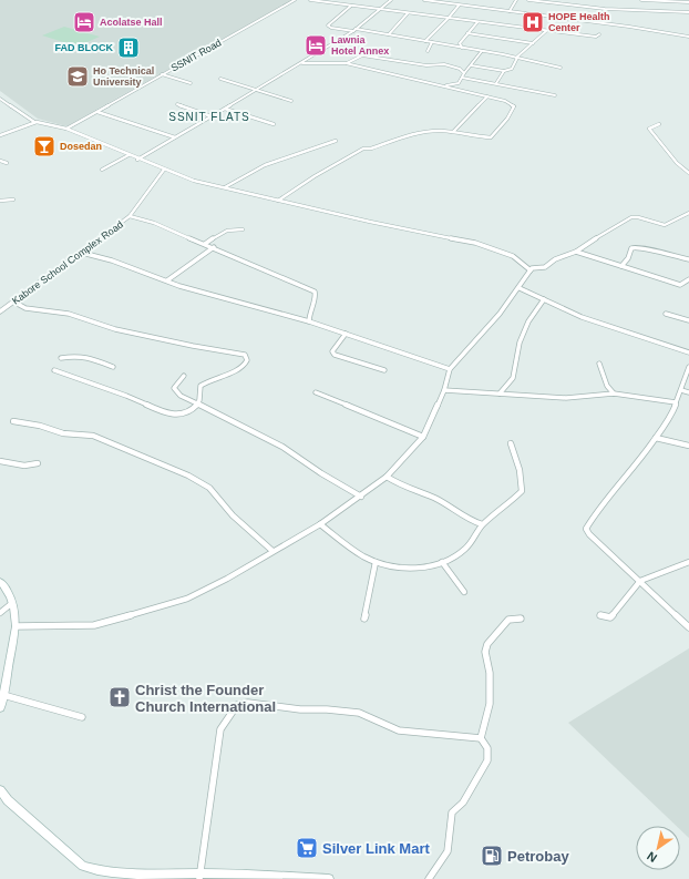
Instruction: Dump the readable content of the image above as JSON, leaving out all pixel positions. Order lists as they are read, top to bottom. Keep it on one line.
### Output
{"streets":{"street":["SSNIT Road","Kabore School Complex Road"]},"districts":["SSNIT FLATS"],"places":{"hotel":["Acolatse Hall","Lawnia Hotel Annex"],"hospital":["HOPE Health Center"],"building":["FAD BLOCK"],"school or university":["Ho Technical University"],"bar":["Dosedan"],"church":["Christ the Founder Church International"],"supermarket":["Silver Link Mart"],"fuel station":["Petrobay"]},"north":"bottom left"}
